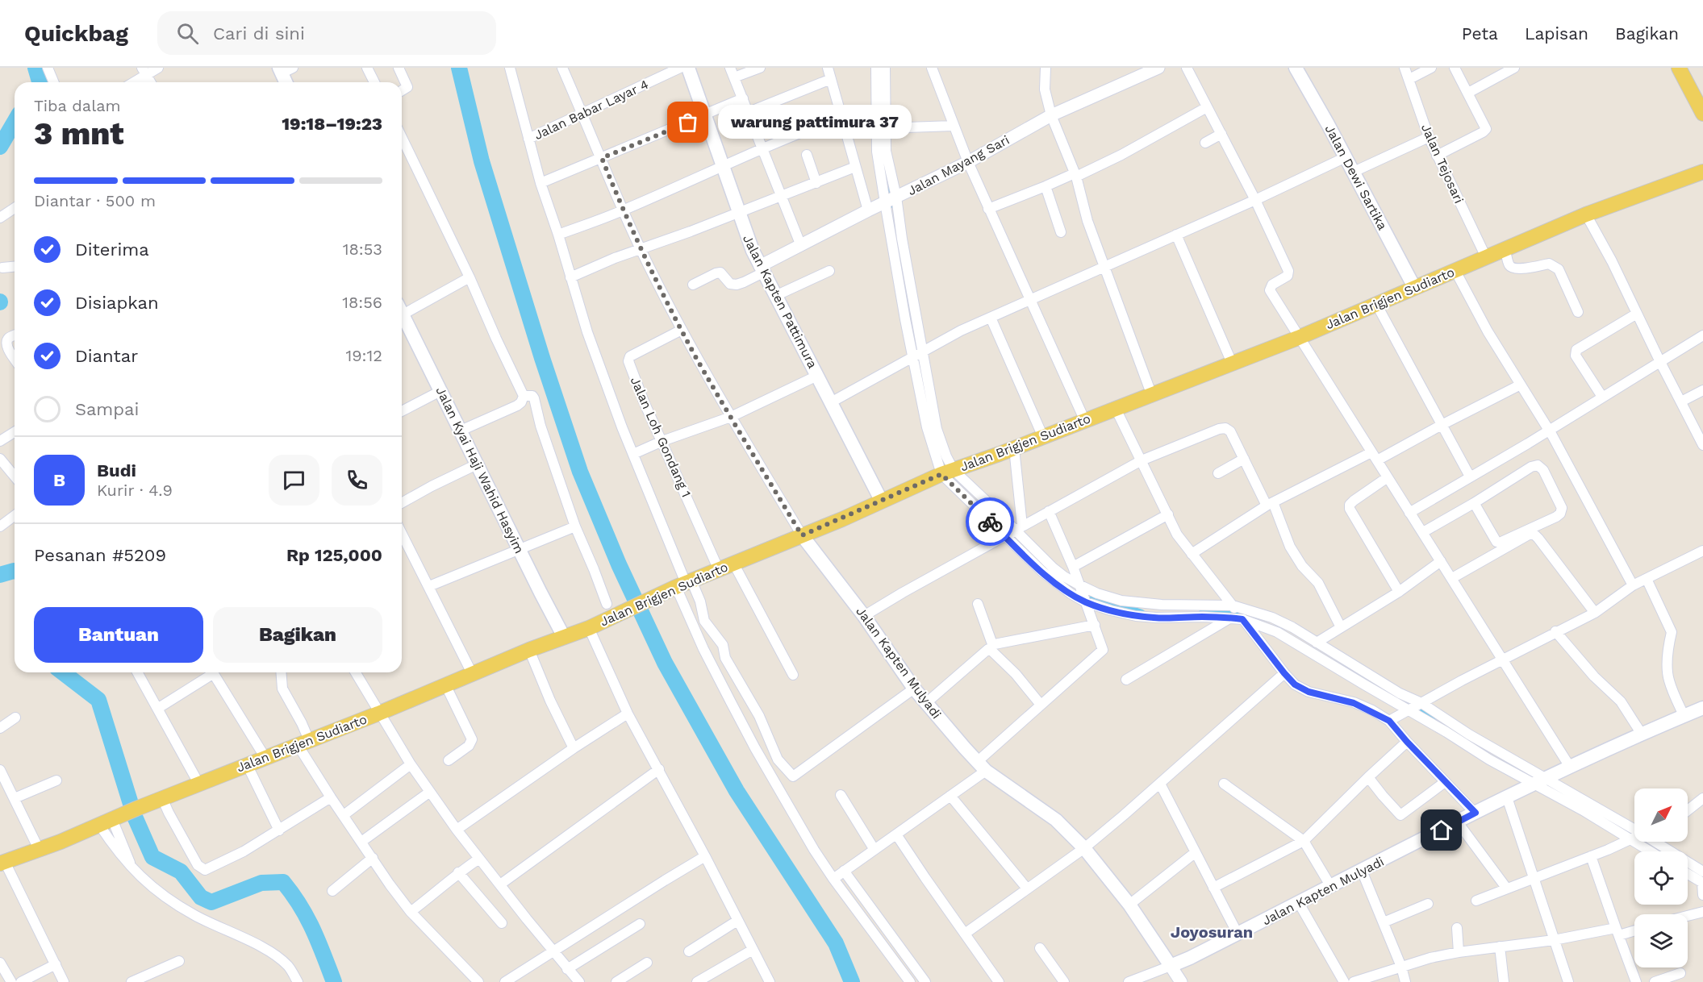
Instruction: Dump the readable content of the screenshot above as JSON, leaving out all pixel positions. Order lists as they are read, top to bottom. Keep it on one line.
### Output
{"streets":{"main road":["Jalan Dewi Sartika","Jalan Brigjen Sudiarto","Jalan Kapten Pattimura","Jalan Kyai Haji Wahid Hasyim","Jalan Kapten Mulyadi"],"street":["Jalan Babar Layar 4","Jalan Tejosari","Jalan Mayang Sari","Jalan Loh Gondang 1"]},"crossings":[["Jalan Tejosari","Jalan Brigjen Sudiarto"],["Jalan Mayang Sari","Jalan Kapten Pattimura"],["Jalan Dewi Sartika","Jalan Brigjen Sudiarto"],["Jalan Brigjen Sudiarto","Jalan Kapten Pattimura"],["Jalan Brigjen Sudiarto","Jalan Loh Gondang 1"],["Jalan Brigjen Sudiarto","Jalan Kyai Haji Wahid Hasyim"],["Jalan Brigjen Sudiarto","Jalan Kapten Mulyadi"]],"districts":["Joyosuran"],"places":["warung pattimura 37"],"north":"top right","page":{"header":"Quickbag","search":"Cari di sini","nav":["Peta","Lapisan","Bagikan"],"heading":["3 mnt","Tiba dalam","19:18–19:23"],"panel":["Budi","Kurir · 4.9","Pesanan #5209","Rp 125,000"],"bubble":"warung pattimura 37","bar":"Diantar · 500 m","list":[["Diterima","18:53"],["Disiapkan","18:56"],["Diantar","19:12"],"Sampai"],"round":"B","buttons":["Bantuan","Bagikan"]}}
